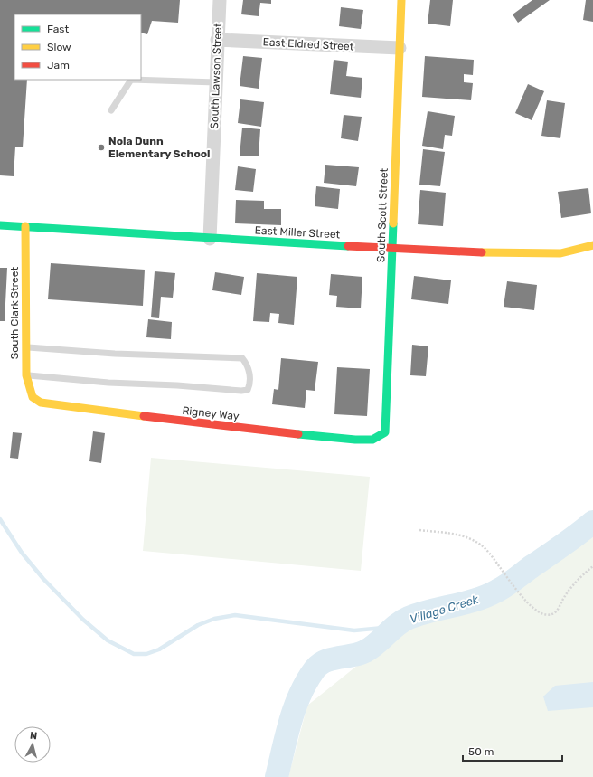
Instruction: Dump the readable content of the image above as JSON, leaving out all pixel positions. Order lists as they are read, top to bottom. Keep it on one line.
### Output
{"streets":{"street":["East Eldred Street","South Lawson Street","South Scott Street","East Miller Street","South Clark Street","Rigney Way"]},"crossings":[["East Eldred Street","South Lawson Street"],["East Eldred Street","South Scott Street"],["South Lawson Street","East Miller Street"],["South Scott Street","East Miller Street"],["South Scott Street","Rigney Way"],["East Miller Street","South Clark Street"],["South Clark Street","Rigney Way"]],"water":["Village Creek"],"places":["Nola Dunn Elementary School"],"legend":["Fast","Slow","Jam"],"scale_bar":"50 m","north":"top"}
